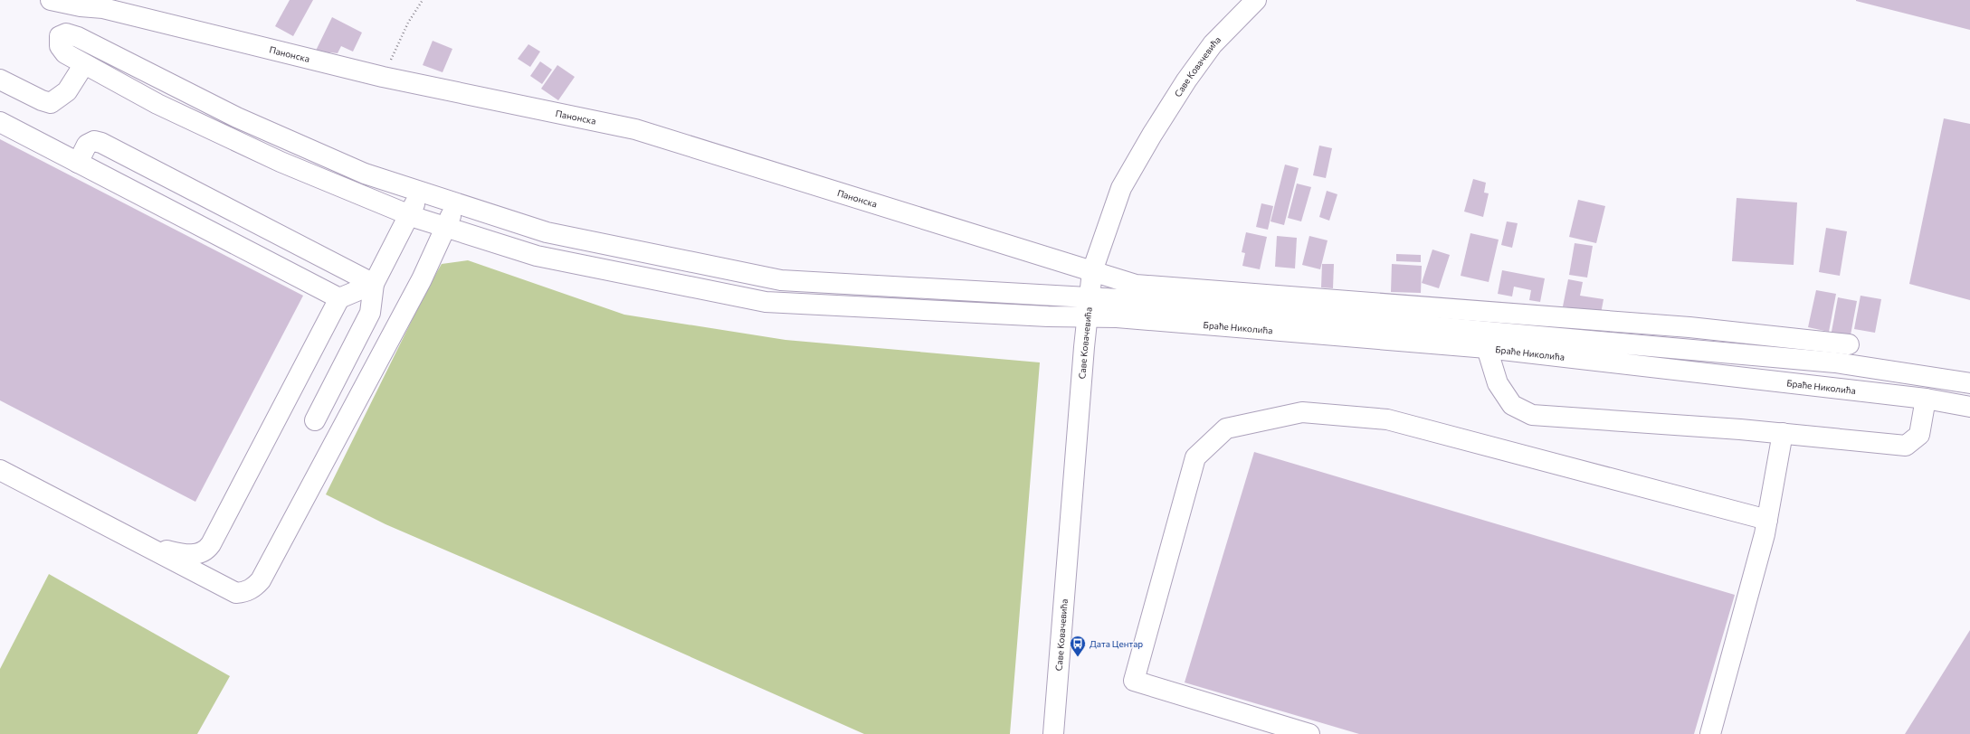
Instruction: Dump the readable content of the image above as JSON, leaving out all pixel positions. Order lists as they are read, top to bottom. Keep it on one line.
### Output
{"streets":{"street":["Панонска","Саве Ковачевића","Браће Николића"]},"crossings":[["Панонска","Саве Ковачевића"],["Саве Ковачевића","Браће Николића"]],"places":{"bus stop":["Дата Центар"]}}
